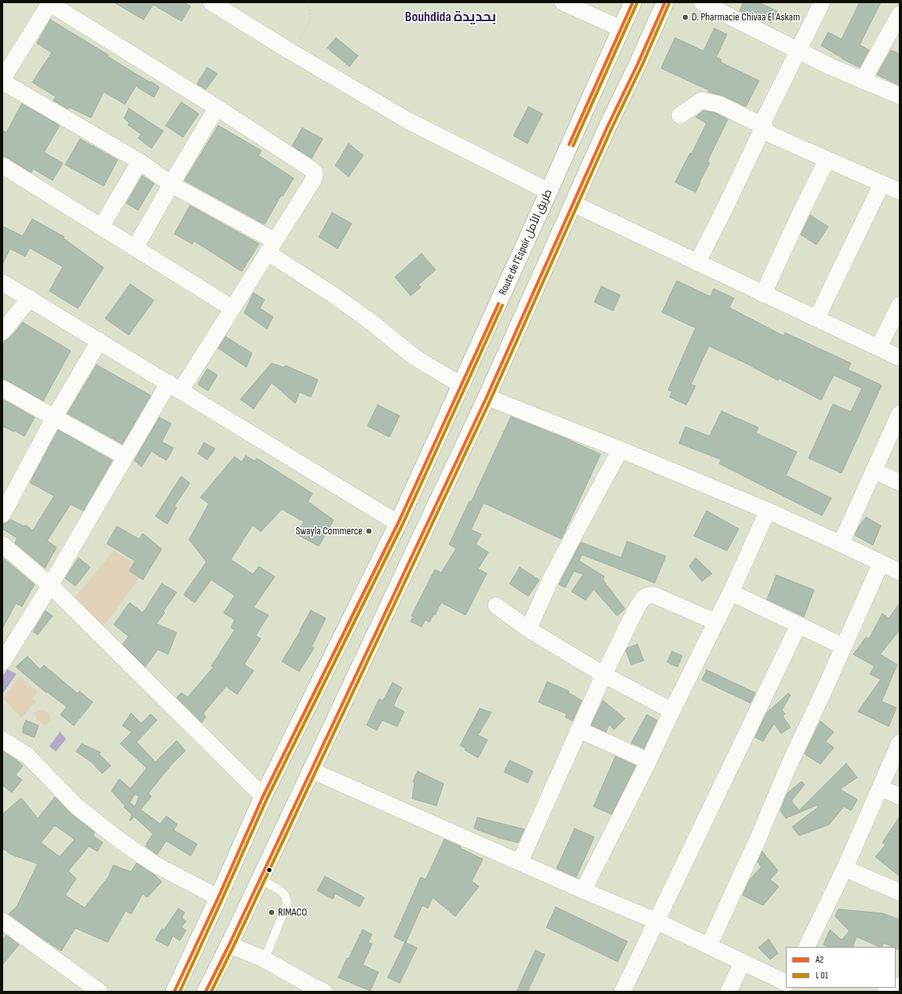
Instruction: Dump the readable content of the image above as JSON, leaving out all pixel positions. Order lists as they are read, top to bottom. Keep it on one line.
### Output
{"streets":{"highway":["Route de l’Espoir طريق الأمل"]},"districts":["Bouhdida بحديدة"],"places":["D. Pharmacie Chivaa El Askam","Swayla Commerce","RIMACO"],"lines":["transit line A2"],"legend":["A2","L 01"]}
